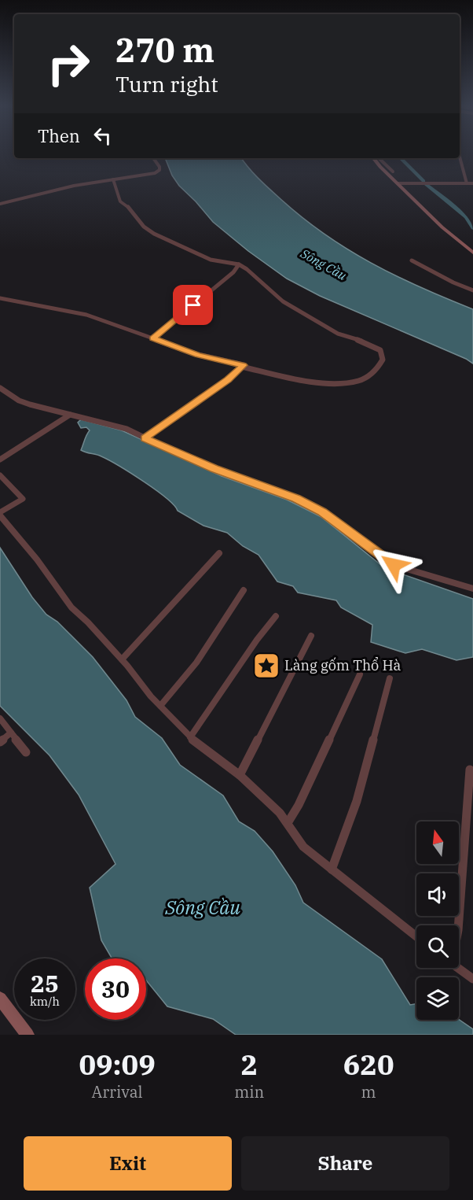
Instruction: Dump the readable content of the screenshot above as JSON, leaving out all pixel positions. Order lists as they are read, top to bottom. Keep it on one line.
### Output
{"water":["Sông Cầu"],"places":{"place":["Làng gốm Thổ Hà"]},"north":"top","page":{"turn":["270 m","Turn right"],"then":"Then","speed":"25 km/h","limit":"30","eta":["09:09","Arrival","2","min","620","m"],"buttons":["Exit","Share"]}}
